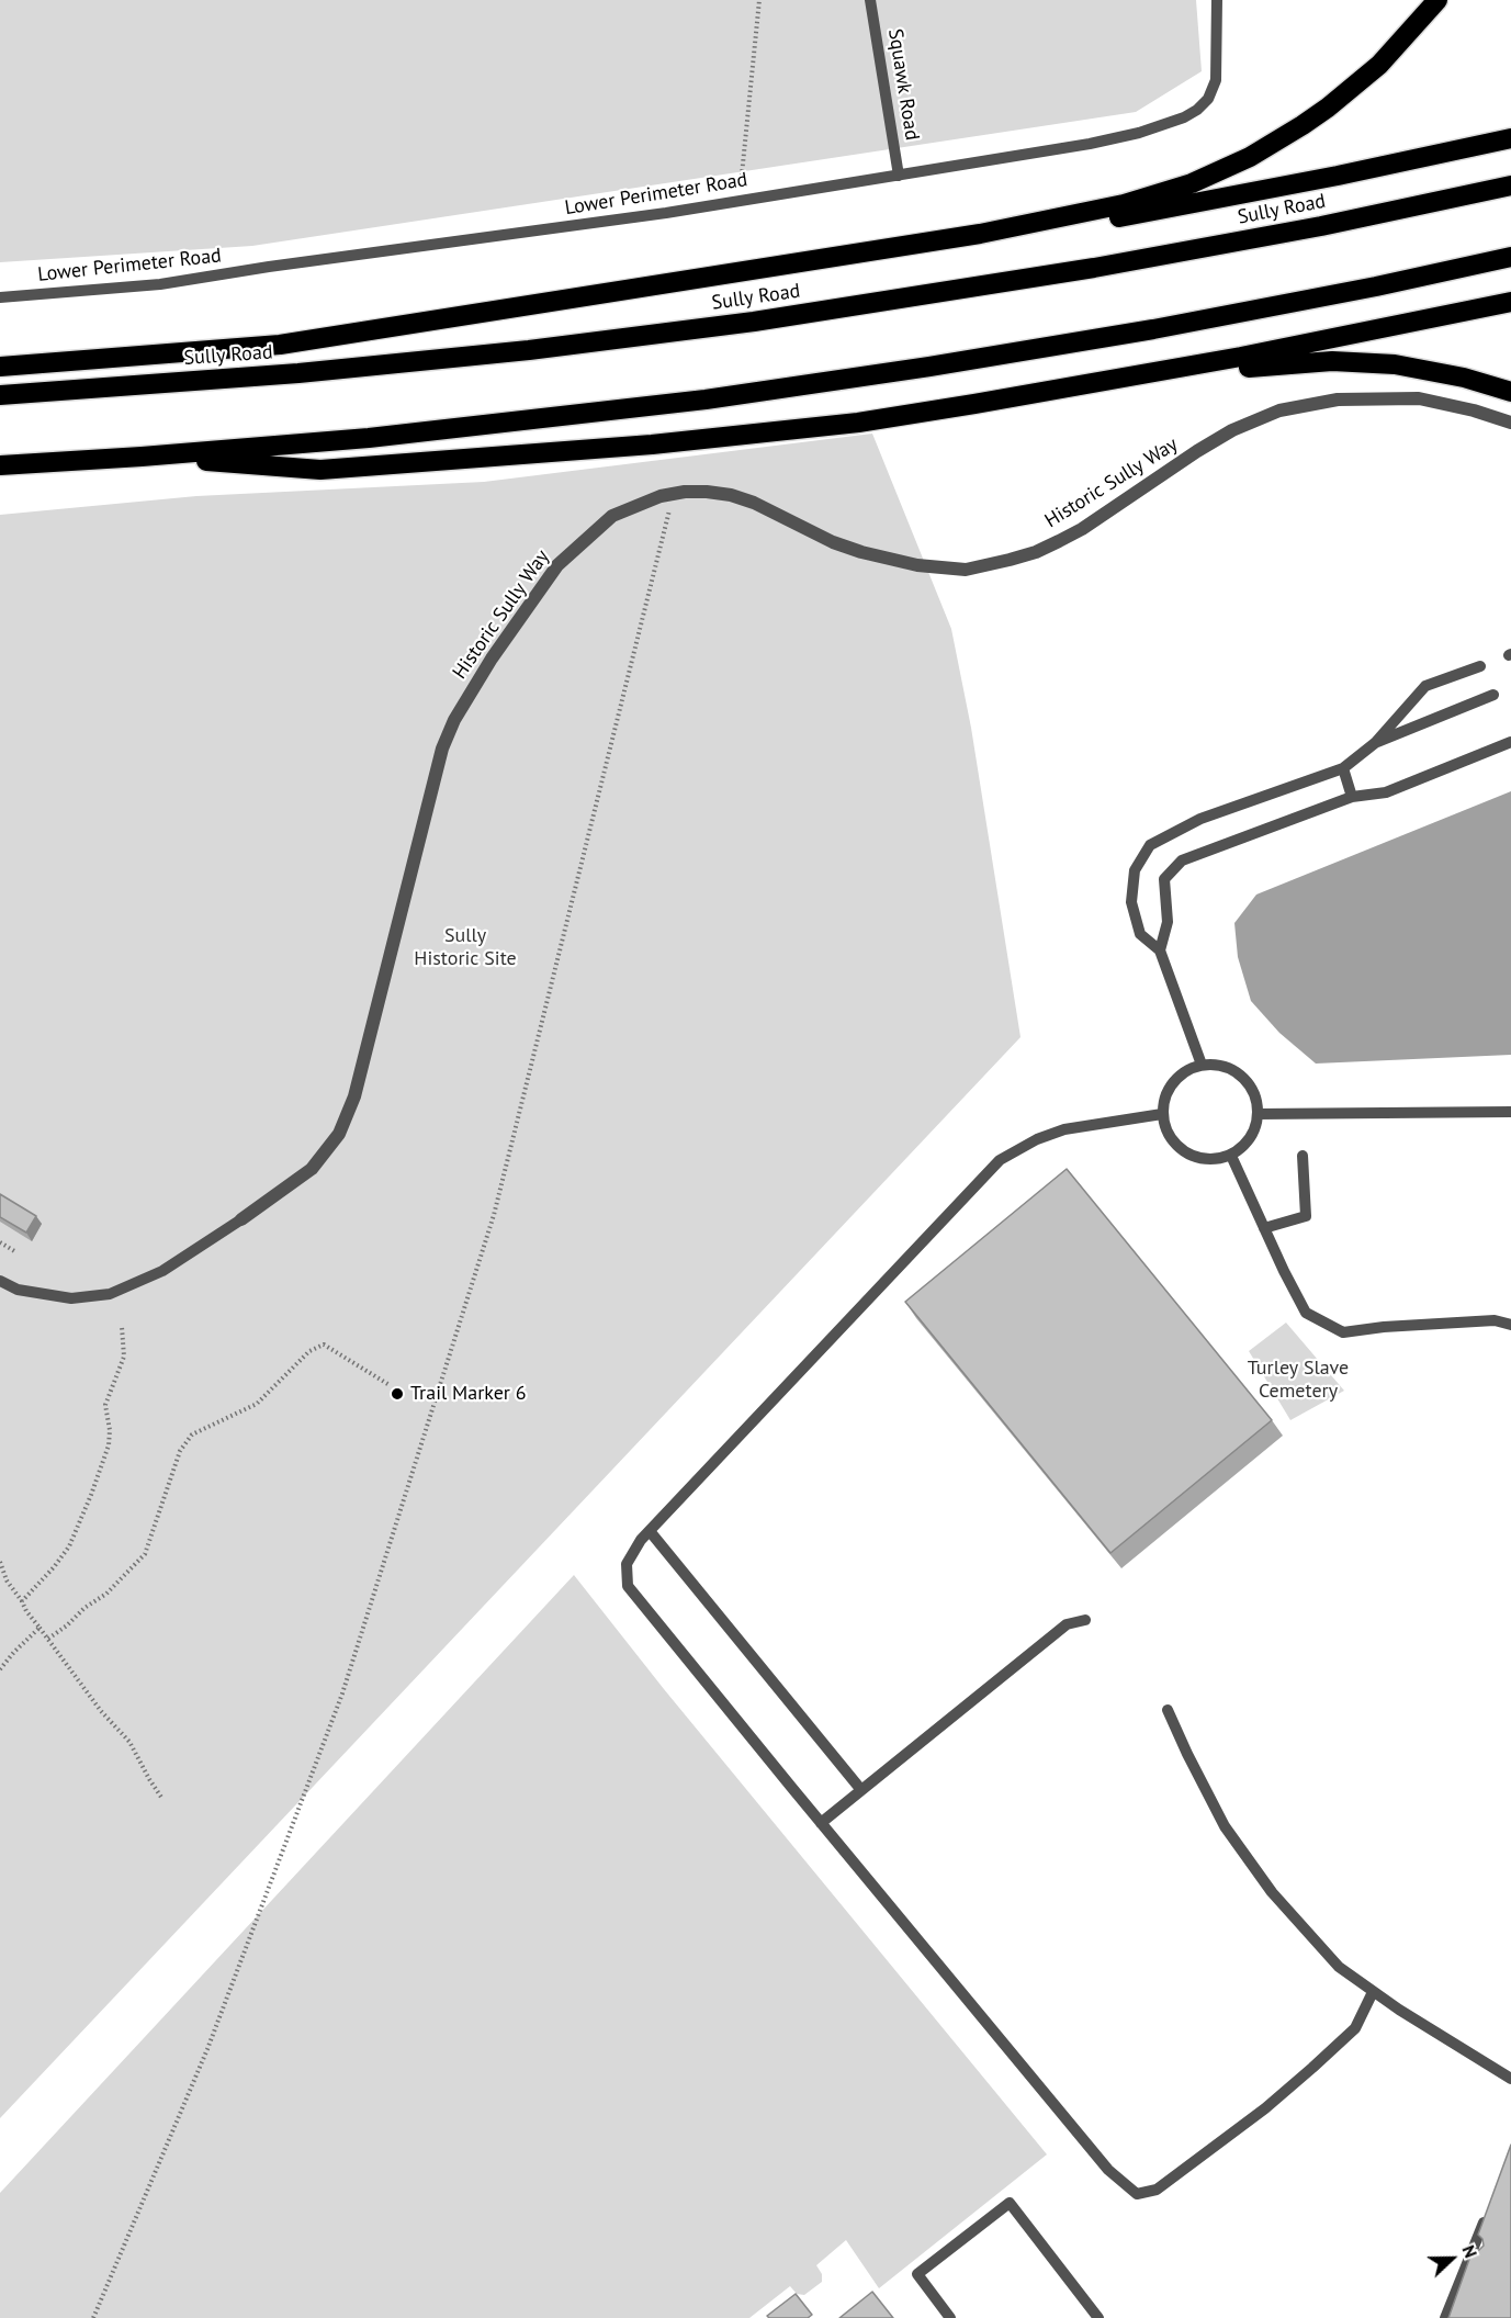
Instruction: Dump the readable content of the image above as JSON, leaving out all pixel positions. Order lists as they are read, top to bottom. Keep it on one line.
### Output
{"streets":{"highway":["Sully Road"],"street":["Historic Sully Way"],"lane":["Squawk Road","Lower Perimeter Road"]},"crossings":[["Squawk Road","Lower Perimeter Road"]],"parks":["Sully Historic Site","Turley Slave Cemetery"],"places":["Trail Marker 6"],"north":"right"}
